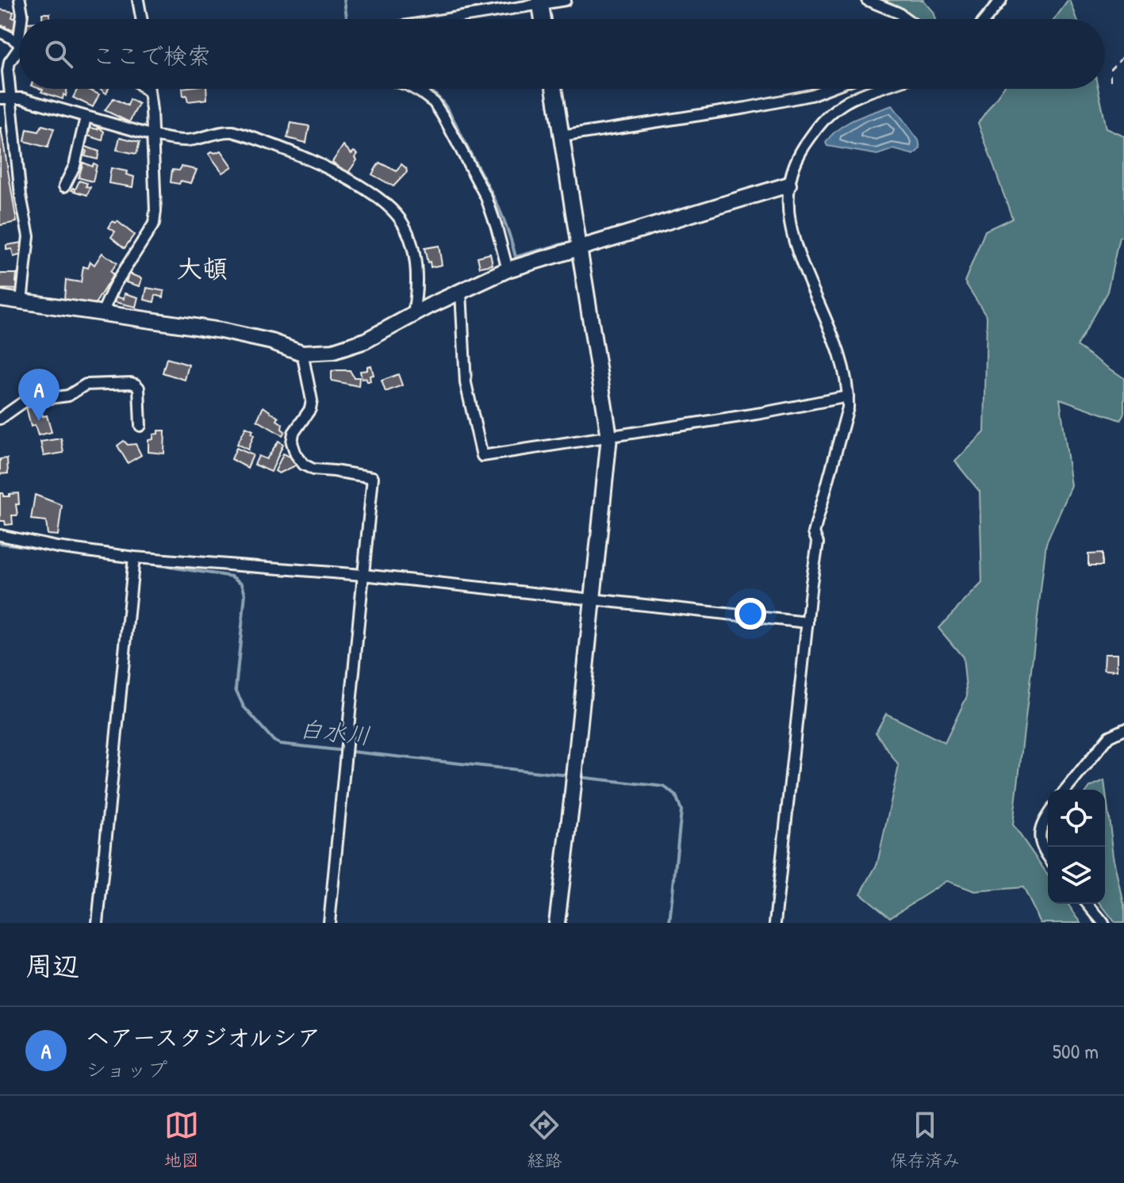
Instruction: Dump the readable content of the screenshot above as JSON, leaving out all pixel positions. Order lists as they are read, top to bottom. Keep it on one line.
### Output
{"districts":["大頓"],"water":["白水川"],"page":{"search":"ここで検索","pins":"A","heading":"周辺","list":[{"mark":"A","name":"ヘアースタジオルシア","note":"ショップ","value":"500 m"}],"nav":["地図","経路","保存済み"]}}
